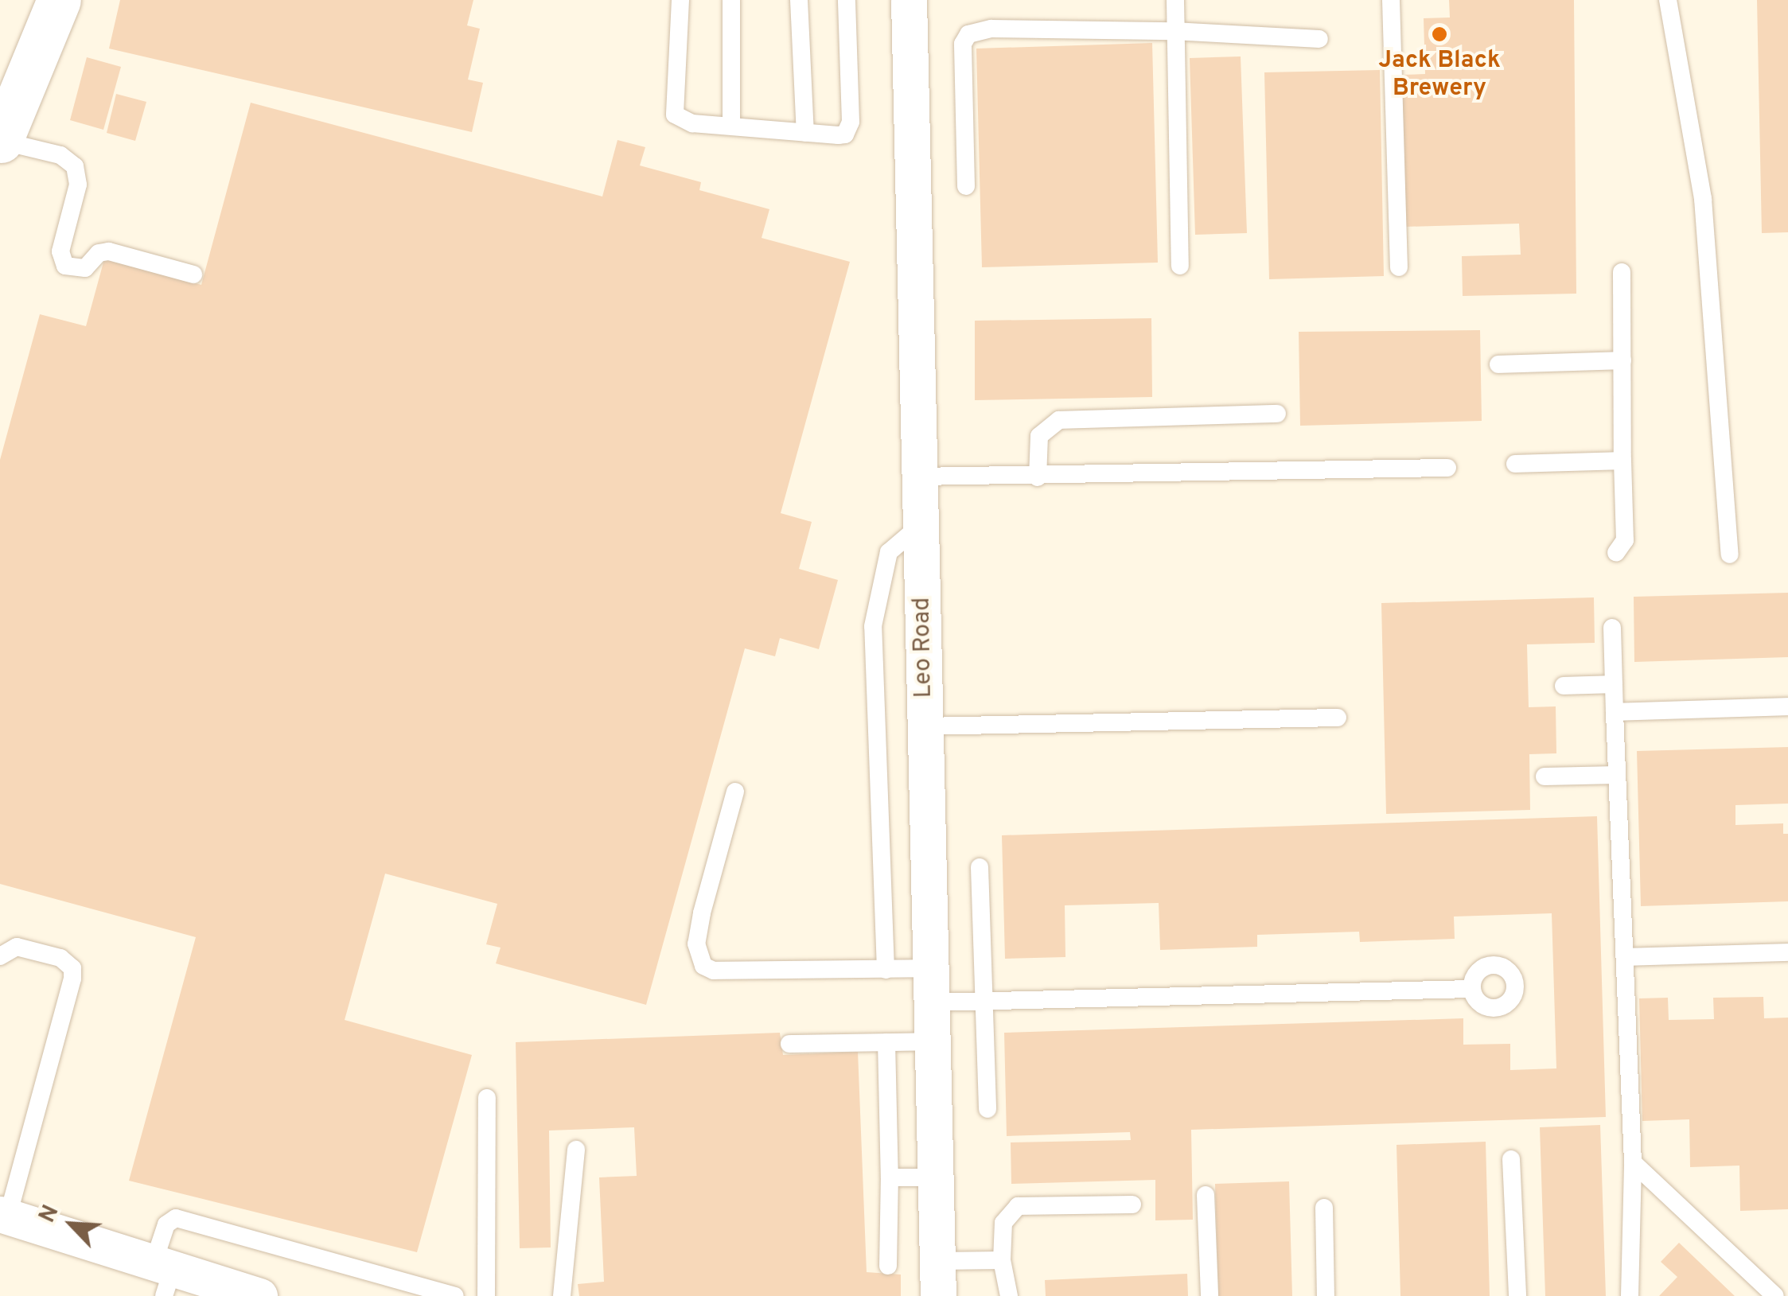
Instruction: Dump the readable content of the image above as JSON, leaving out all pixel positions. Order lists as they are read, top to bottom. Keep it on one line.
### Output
{"streets":{"street":["Leo Road"]},"places":["Jack Black Brewery"],"north":"top left"}
